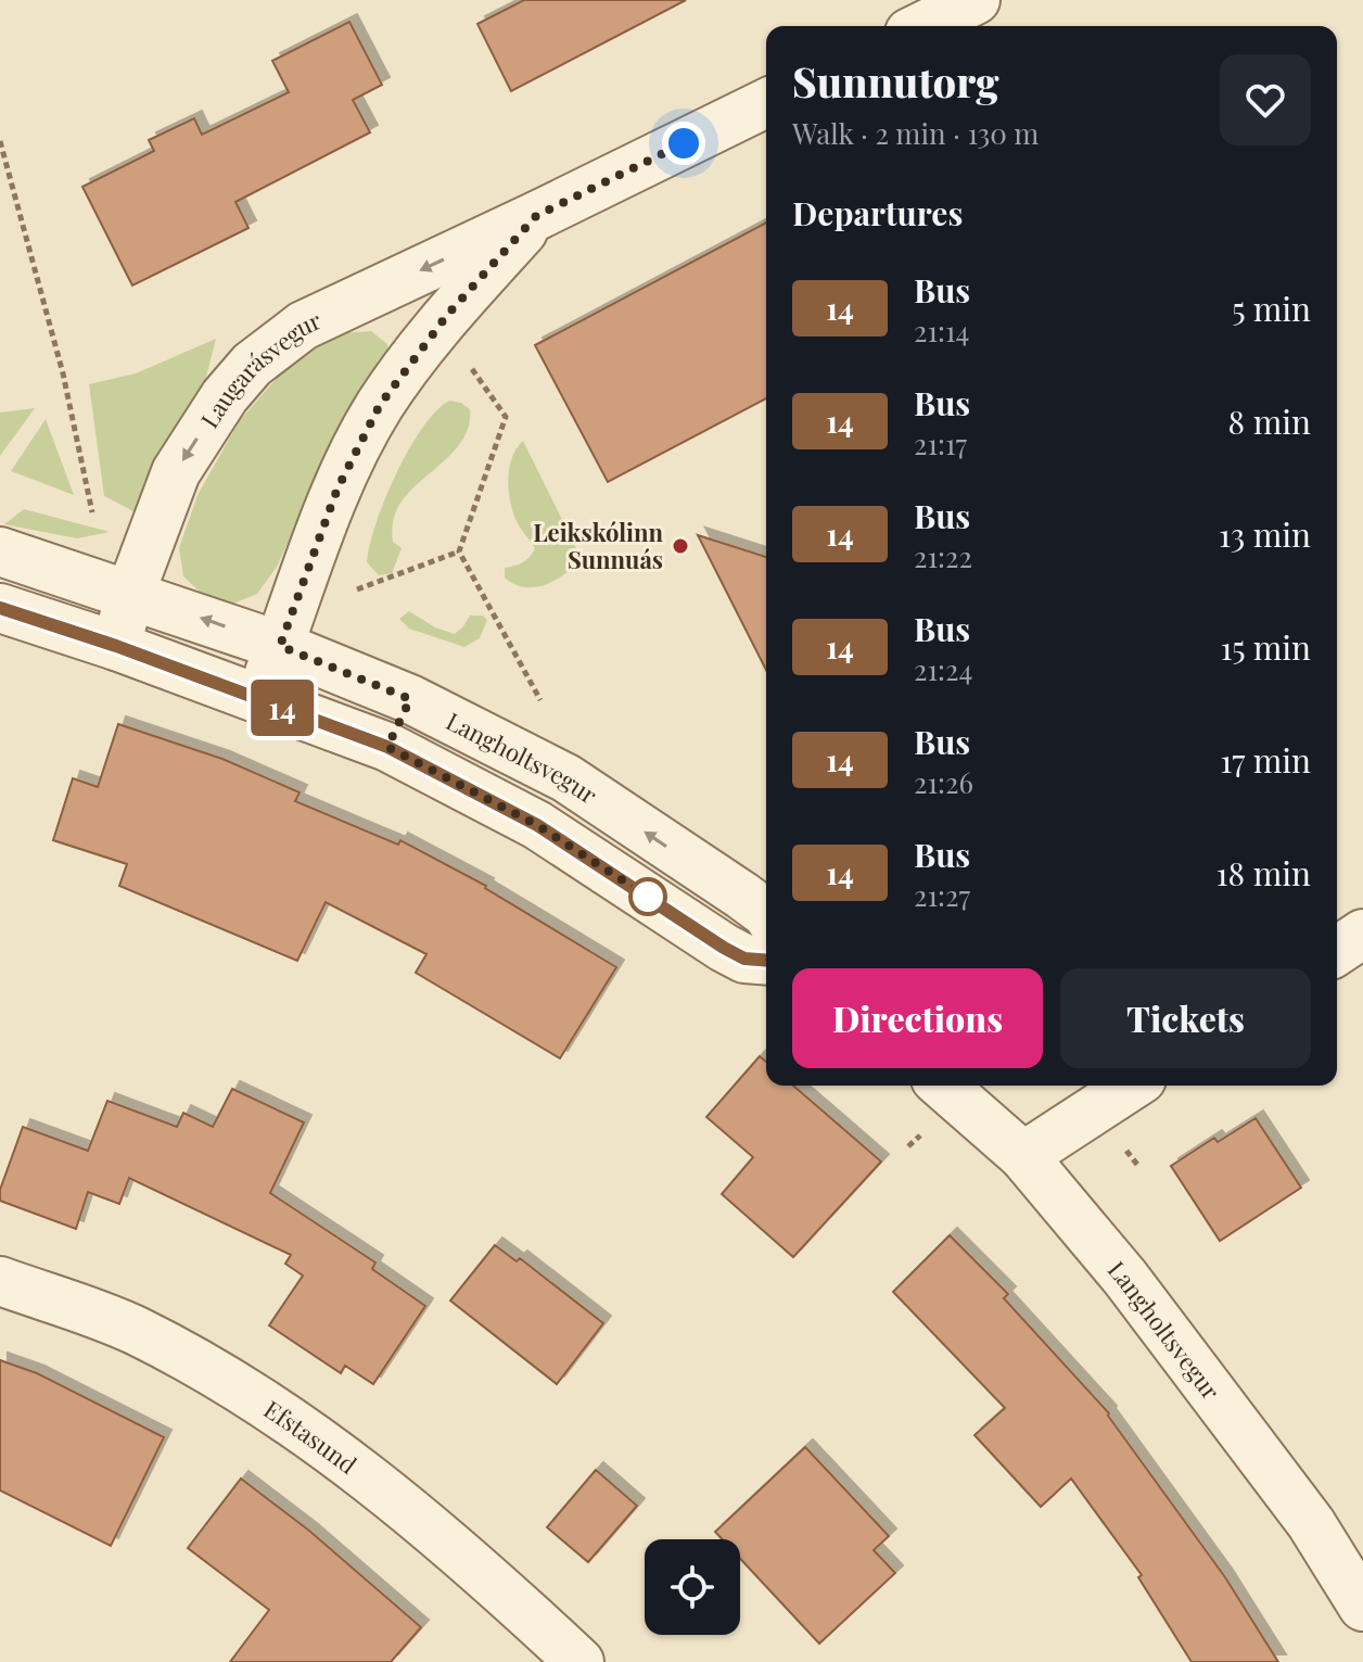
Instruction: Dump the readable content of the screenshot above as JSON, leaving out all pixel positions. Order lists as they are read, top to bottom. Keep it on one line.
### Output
{"streets":{"street":["Laugarásvegur","Langholtsvegur","Efstasund"]},"crossings":[["Laugarásvegur","Langholtsvegur"]],"places":["Leikskólinn Sunnuás"],"lines":["bus line 14"],"page":{"on_map":"14","heading":[["Sunnutorg","Walk · 2 min · 130 m"],"Departures"],"list":[{"mark":"14","name":"Bus","note":"21:14","value":"5 min"},{"mark":"14","name":"Bus","note":"21:17","value":"8 min"},{"mark":"14","name":"Bus","note":"21:22","value":"13 min"},{"mark":"14","name":"Bus","note":"21:24","value":"15 min"},{"mark":"14","name":"Bus","note":"21:26","value":"17 min"},{"mark":"14","name":"Bus","note":"21:27","value":"18 min"}],"buttons":["Directions","Tickets"]}}
